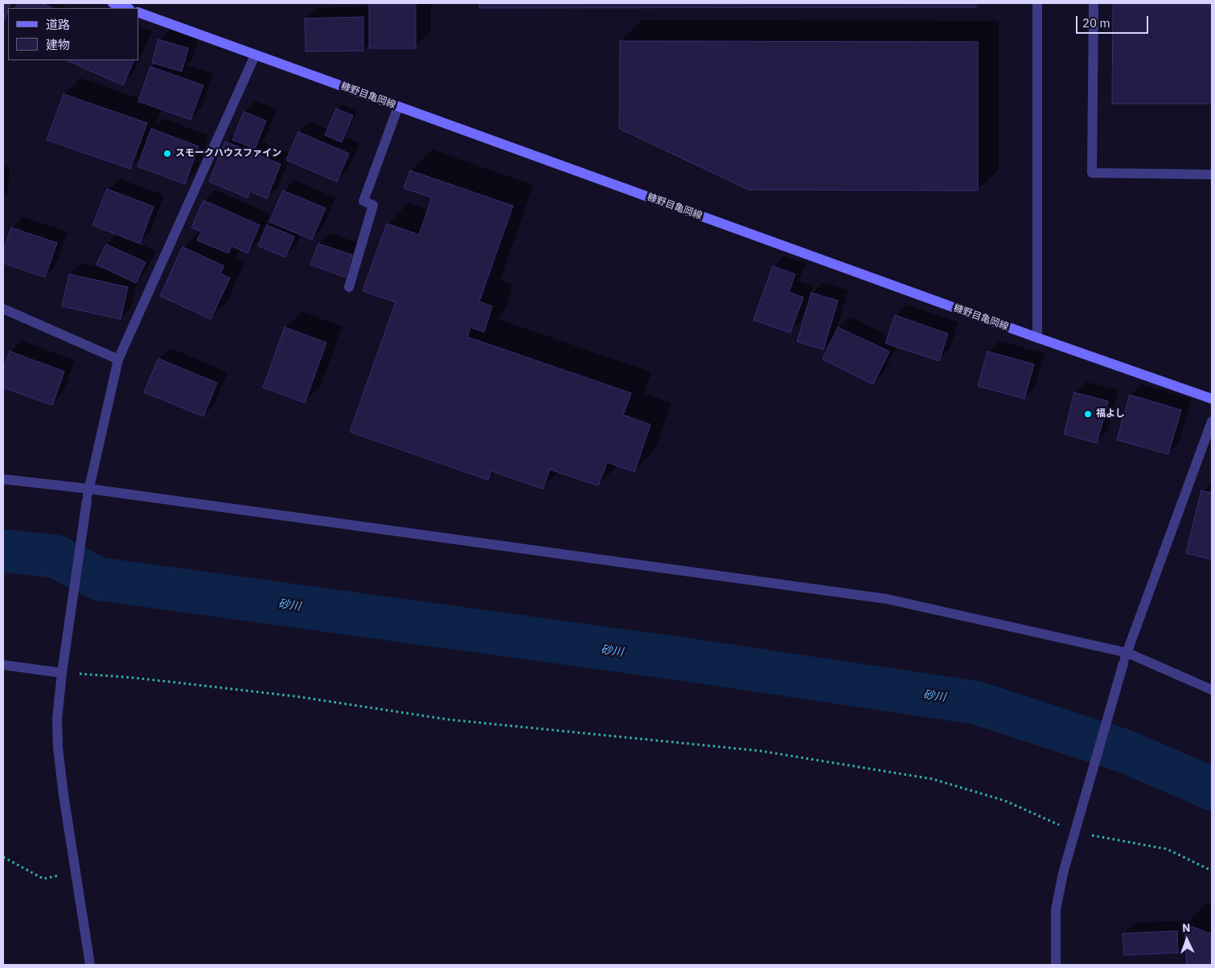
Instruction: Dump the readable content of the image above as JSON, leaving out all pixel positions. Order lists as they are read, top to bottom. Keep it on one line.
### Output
{"streets":{"main road":["糠野目亀岡線"]},"water":["砂川"],"places":["スモークハウスファイン","福よし"],"legend":["道路","建物"],"scale_bar":"20 m","north":"top"}
